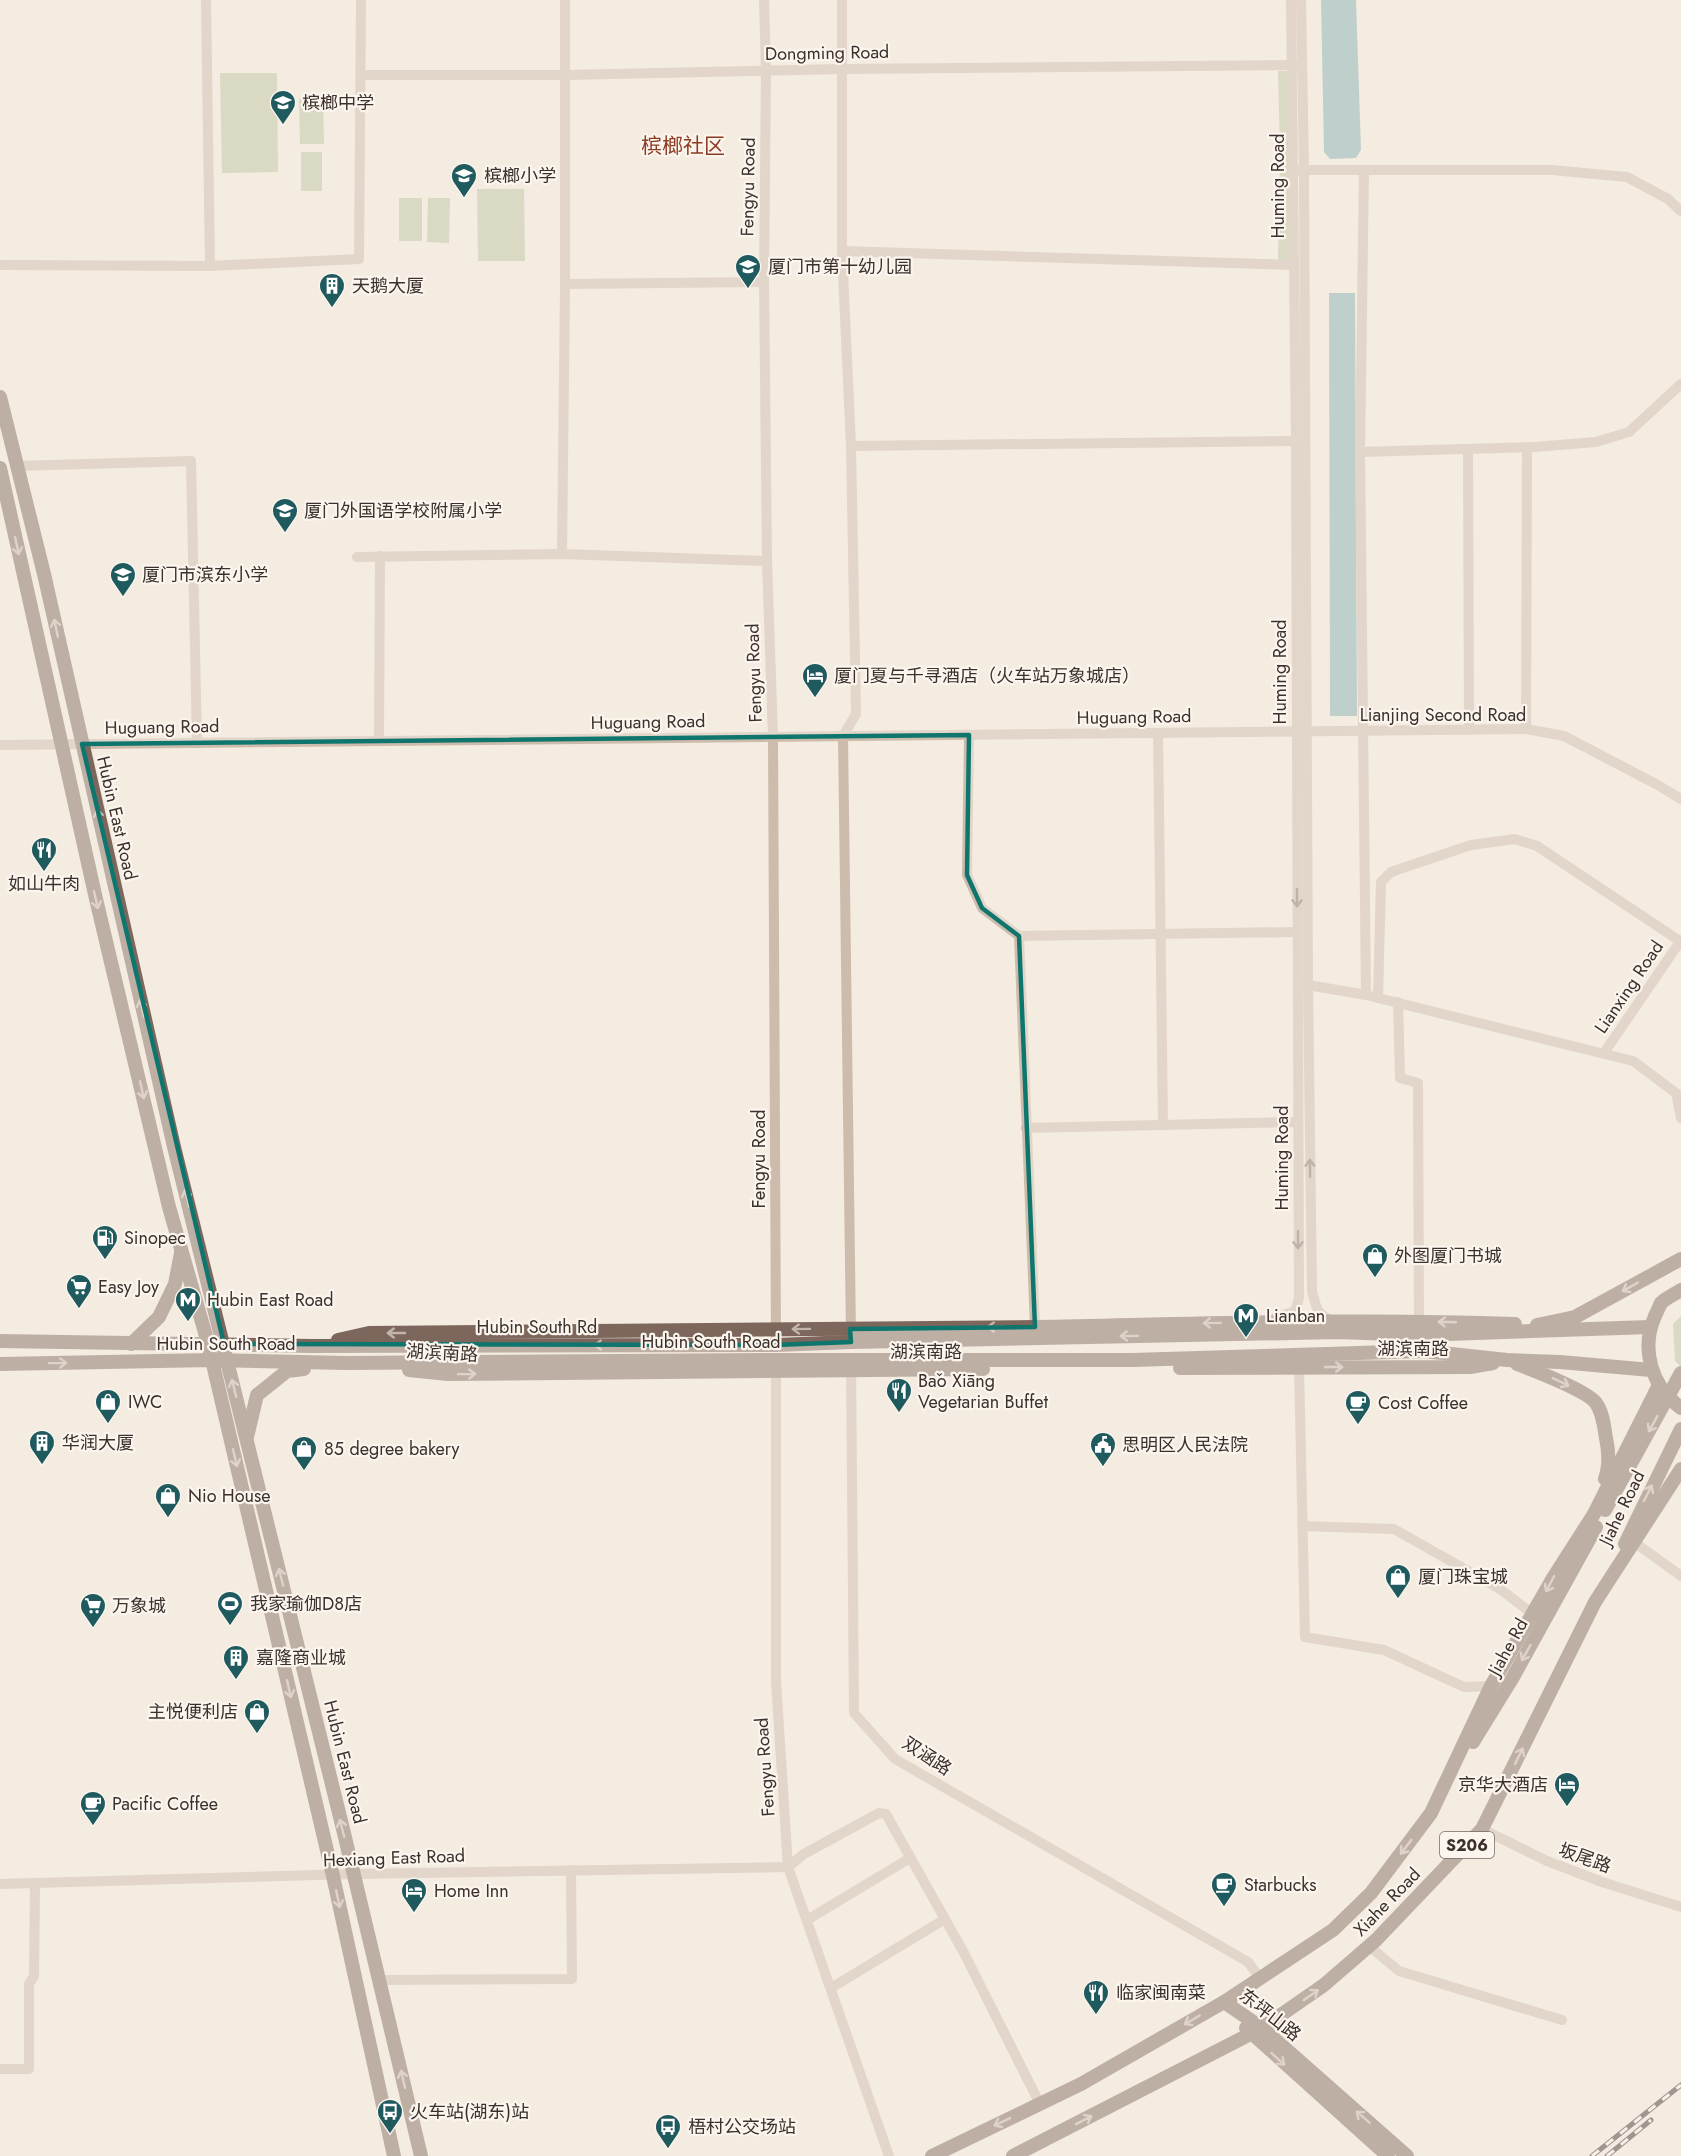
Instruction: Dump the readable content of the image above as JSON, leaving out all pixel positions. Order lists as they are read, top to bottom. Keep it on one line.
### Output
{"streets":{"main road":["Hubin East Road","Hubin South Rd","Hubin South Road","湖滨南路","Jiahe Road","Jiahe Rd","S206","Xiahe Road","东坪山路"],"street":["Dongming Road","Huming Road","Fengyu Road","Lianjing Second Road","Huguang Road","Lianxing Road","双涵路","Hexiang East Road","坂尾路"]},"crossings":[["Dongming Road","Huming Road"],["Dongming Road","Fengyu Road"],["Huming Road","Lianjing Second Road"],["Huming Road","Huguang Road"],["Fengyu Road","Huguang Road"],["Fengyu Road","Hubin South Rd"],["Fengyu Road","湖滨南路"],["Fengyu Road","Hexiang East Road"],["Lianjing Second Road","Huguang Road"],["Huguang Road","Hubin East Road"],["Hubin East Road","Hubin South Rd"],["Hubin East Road","Hubin South Road"],["Hubin East Road","Hexiang East Road"],["Hubin South Rd","Hubin South Road"],["Hubin South Rd","湖滨南路"],["Hubin South Road","湖滨南路"],["湖滨南路","双涵路"],["Jiahe Road","Jiahe Rd"],["Jiahe Road","S206"],["Jiahe Road","Xiahe Road"],["Jiahe Rd","S206"],["双涵路","S206"],["S206","东坪山路"],["坂尾路","Xiahe Road"],["Xiahe Road","东坪山路"]],"districts":["槟榔社区"],"places":{"school or university":["槟榔中学","槟榔小学","厦门市第十幼儿园","厦门外国语学校附属小学","厦门市滨东小学"],"building":["天鹅大厦","华润大厦","嘉隆商业城"],"hotel":["厦门夏与千寻酒店（火车站万象城店）","京华大酒店","Home Inn"],"restaurant":["如山牛肉","Bǎo Xiāng Vegetarian Buffet","临家闽南菜"],"fuel station":["Sinopec"],"shop":["外图厦门书城","IWC","85 degree bakery","Nio House","厦门珠宝城","主悦便利店"],"supermarket":["Easy Joy","万象城"],"metro station":["Hubin East Road","Lianban"],"cafe":["Cost Coffee","Pacific Coffee","Starbucks"],"public building":["思明区人民法院"],"sports":["我家瑜伽D8店"],"bus stop":["火车站(湖东)站","梧村公交场站"]}}
